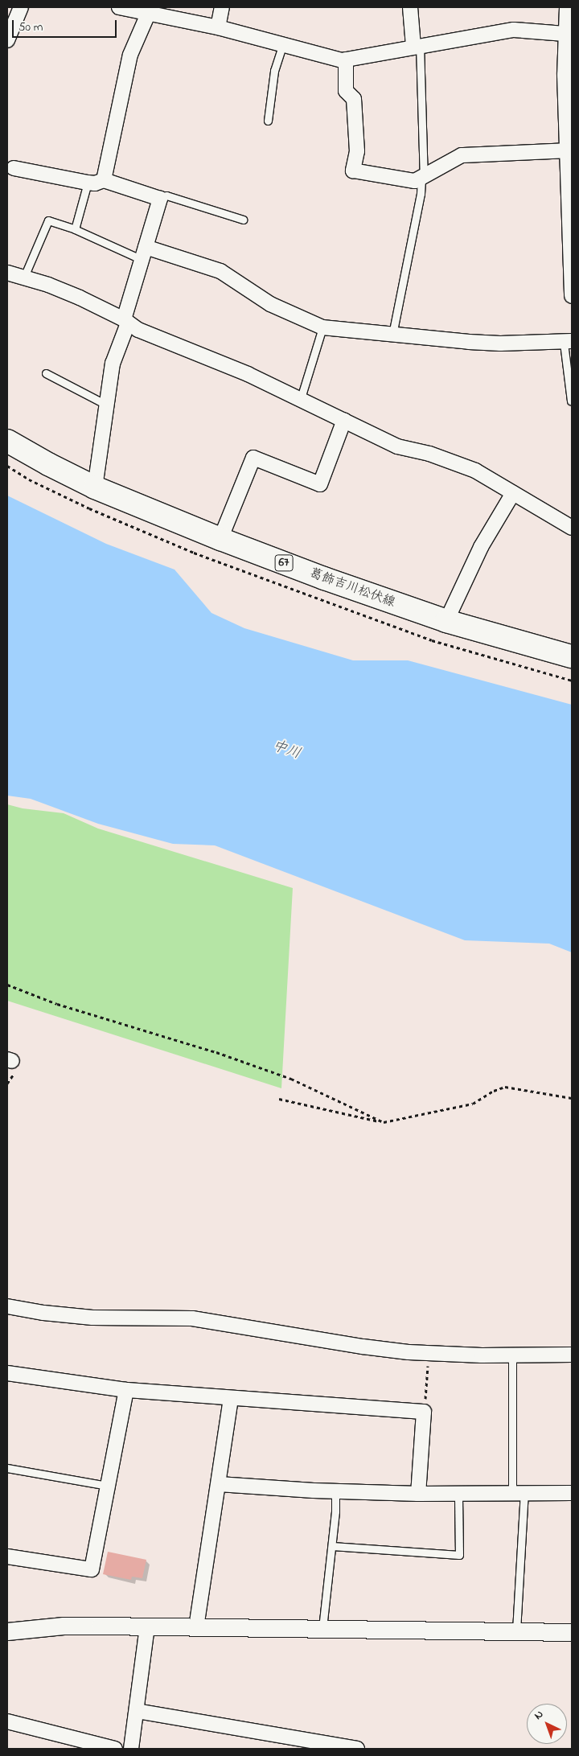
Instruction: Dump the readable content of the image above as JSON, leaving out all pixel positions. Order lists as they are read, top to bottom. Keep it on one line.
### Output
{"streets":{"main road":["67","葛飾吉川松伏線"]},"water":["中川"],"scale_bar":"50 m","north":"top left"}
